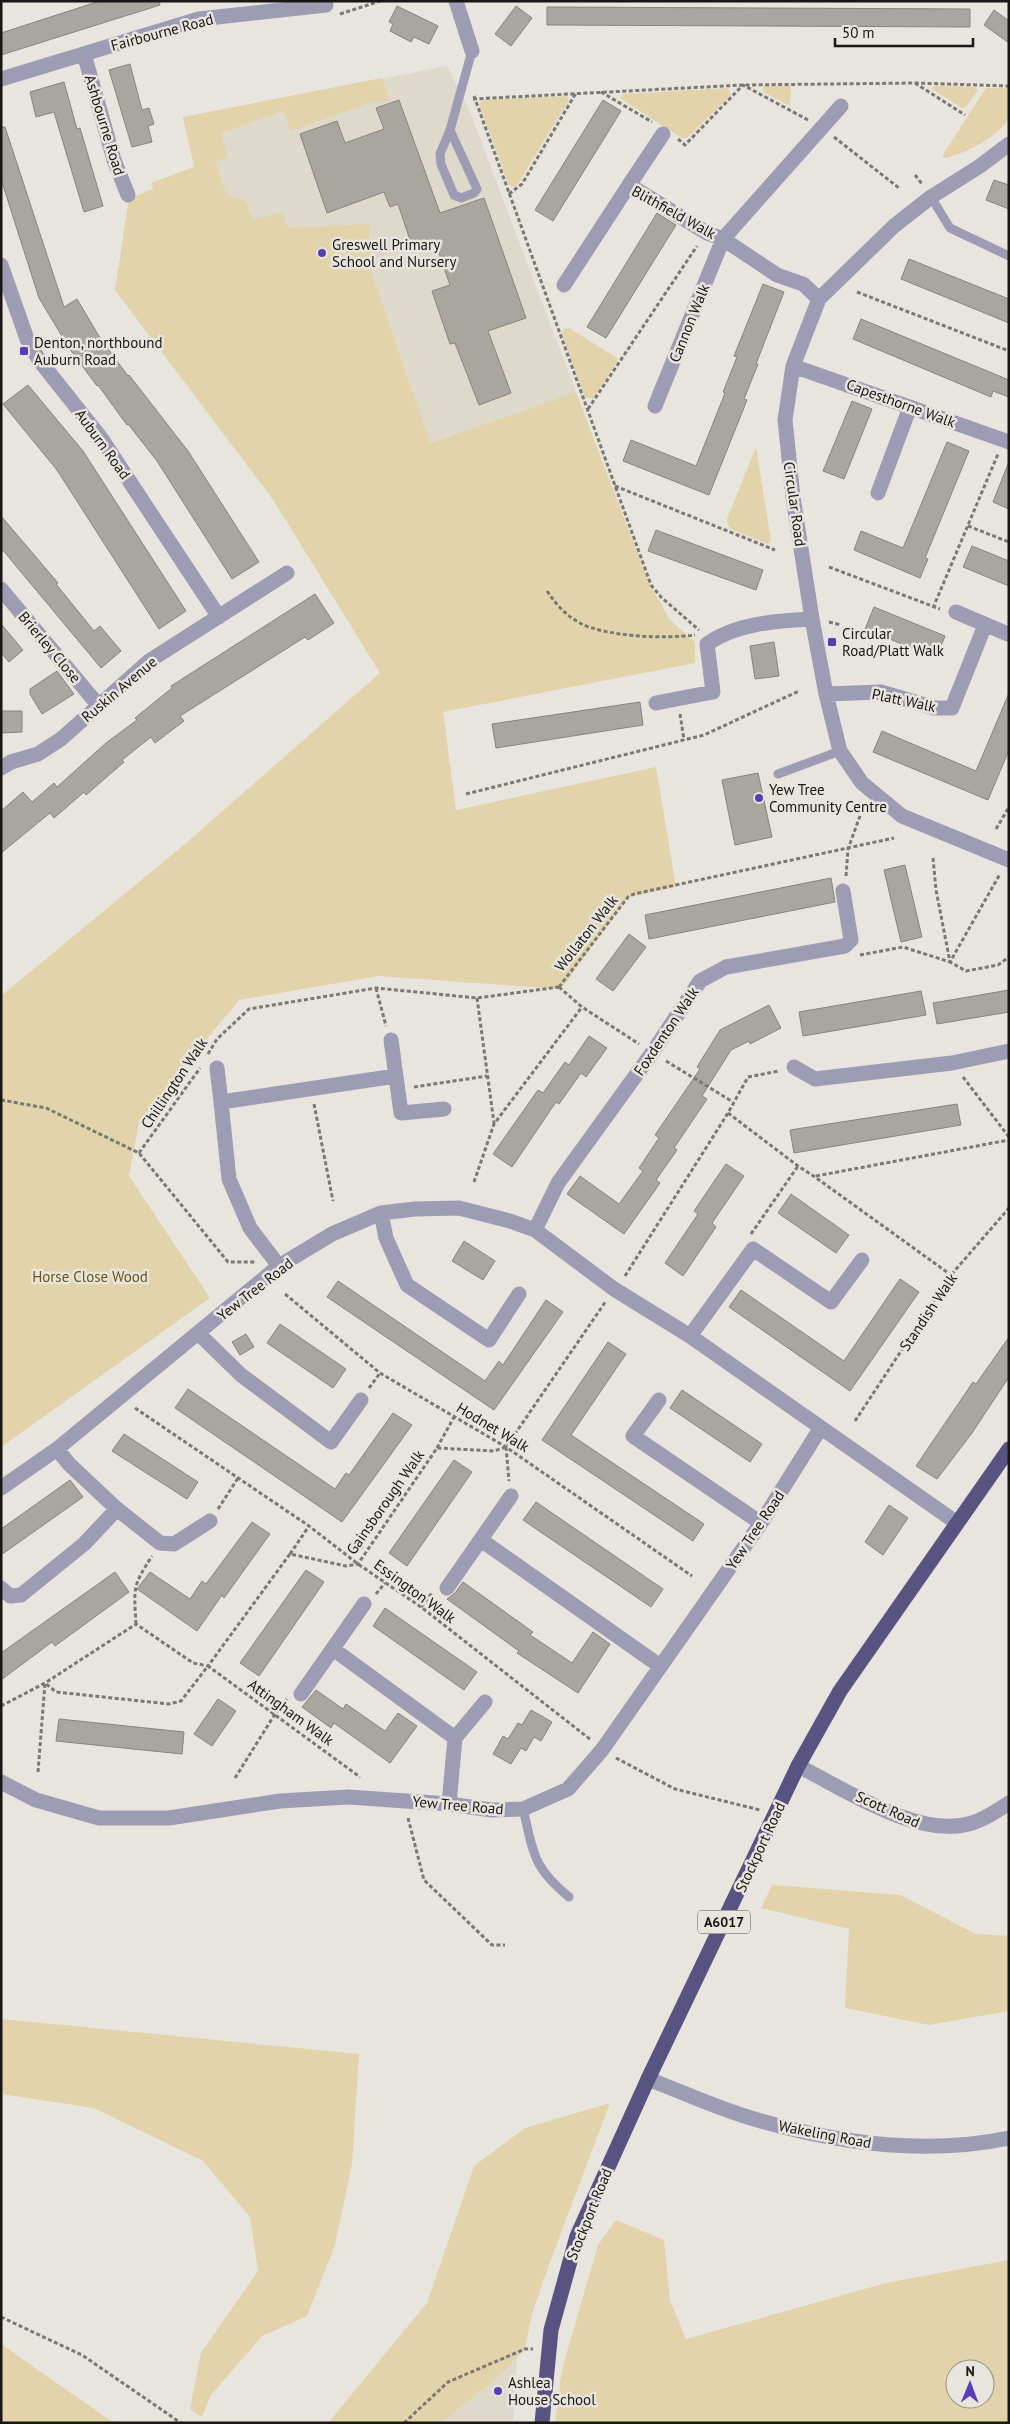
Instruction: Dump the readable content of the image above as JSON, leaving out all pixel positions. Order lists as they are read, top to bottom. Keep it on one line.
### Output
{"streets":{"highway":["Stockport Road","A6017"],"street":["Fairbourne Road","Ashbourne Road","Blithfield Walk","Cannon Walk","Capesthorne Walk","Auburn Road","Circular Road","Brierley Close","Ruskin Avenue","Platt Walk","Foxdenton Walk","Yew Tree Road","Scott Road","Wakeling Road"],"path":["Wollaton Walk","Chillington Walk","Standish Walk","Hodnet Walk","Gainsborough Walk","Essington Walk","Attingham Walk"]},"crossings":[["Fairbourne Road","Ashbourne Road"],["Blithfield Walk","Cannon Walk"],["Blithfield Walk","Circular Road"],["Capesthorne Walk","Circular Road"],["Auburn Road","Ruskin Avenue"],["Circular Road","Platt Walk"],["Brierley Close","Ruskin Avenue"],["Wollaton Walk","Chillington Walk"],["Foxdenton Walk","Yew Tree Road"],["Yew Tree Road","Essington Walk"],["Yew Tree Road","Stockport Road"],["Hodnet Walk","Gainsborough Walk"],["Gainsborough Walk","Essington Walk"],["Essington Walk","Stockport Road"],["Scott Road","Stockport Road"],["Stockport Road","Wakeling Road"]],"parks":["Horse Close Wood"],"places":{"other":["Greswell Primary School and Nursery","Yew Tree Community Centre","Ashlea House School"],"transit":["Denton, northbound Auburn Road","Circular Road/Platt Walk"]},"scale_bar":"50 m","north":"top"}
